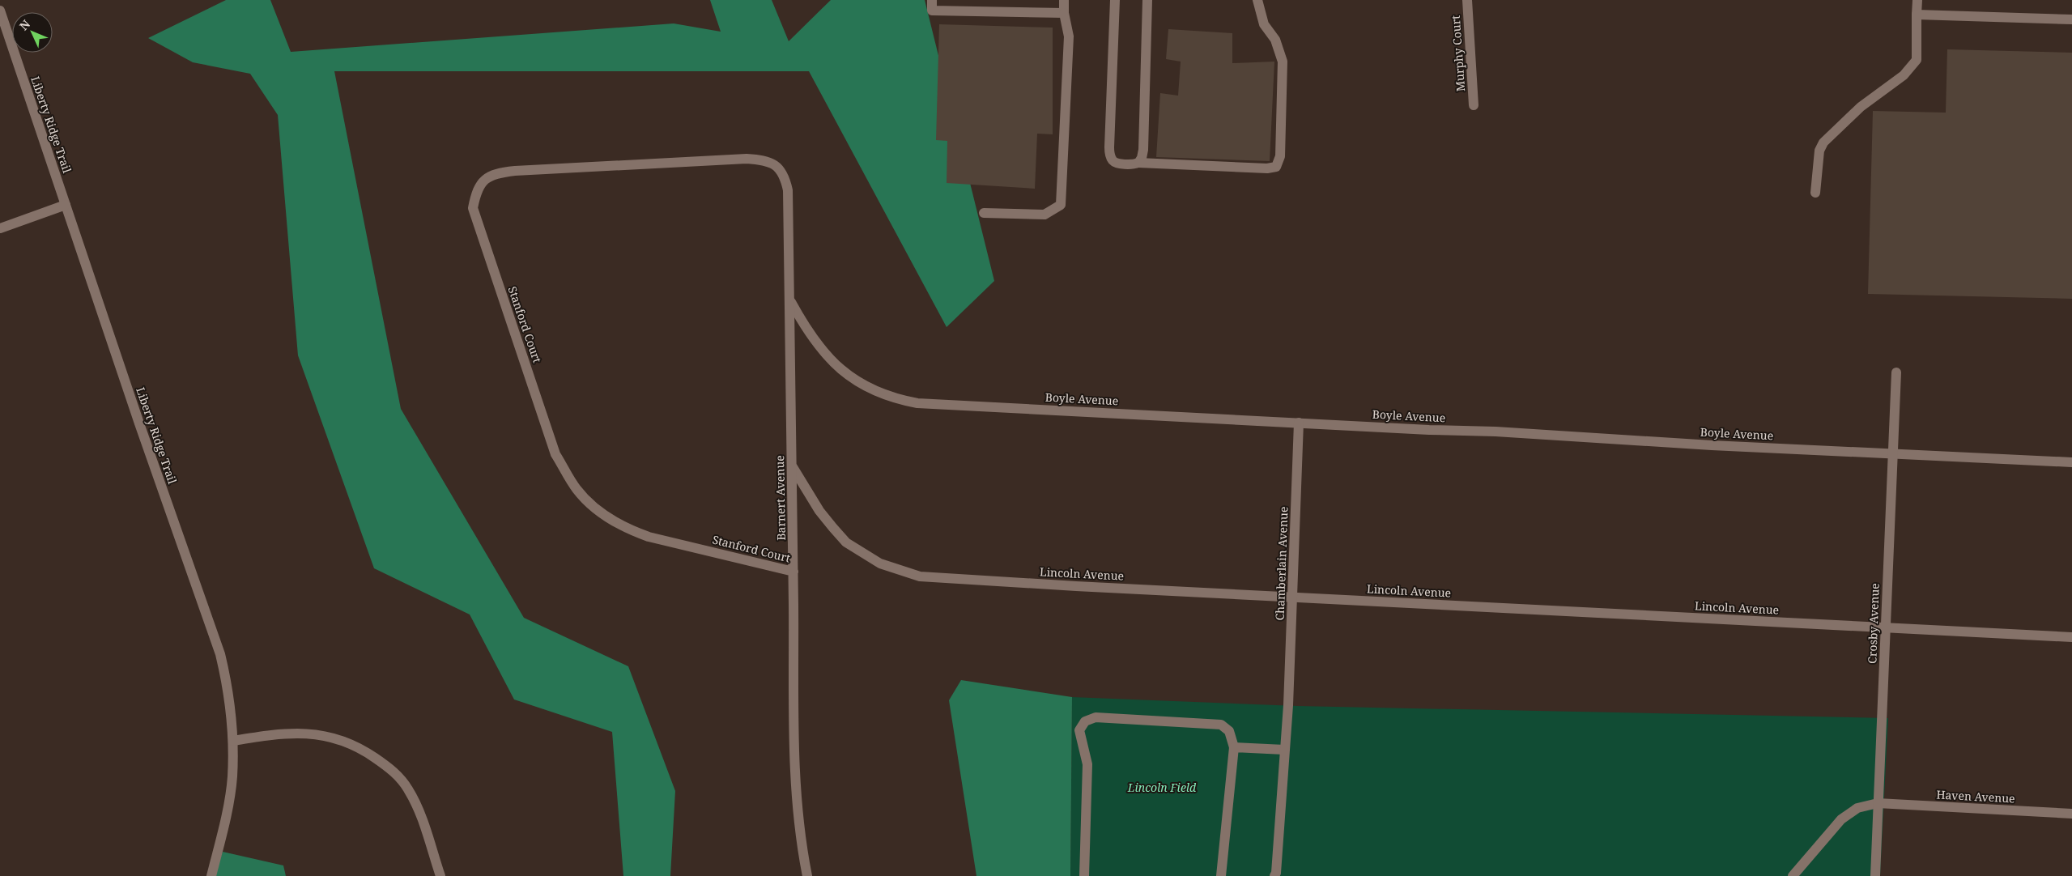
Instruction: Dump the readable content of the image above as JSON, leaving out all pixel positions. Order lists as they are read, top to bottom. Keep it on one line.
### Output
{"streets":{"street":["Murphy Court","Liberty Ridge Trail","Stanford Court","Boyle Avenue","Barnert Avenue","Chamberlain Avenue","Lincoln Avenue","Crosby Avenue","Haven Avenue"]},"crossings":[["Stanford Court","Barnert Avenue"],["Boyle Avenue","Barnert Avenue"],["Boyle Avenue","Chamberlain Avenue"],["Boyle Avenue","Crosby Avenue"],["Barnert Avenue","Lincoln Avenue"],["Chamberlain Avenue","Lincoln Avenue"],["Lincoln Avenue","Crosby Avenue"],["Crosby Avenue","Haven Avenue"]],"parks":["Lincoln Field"],"north":"top left"}
